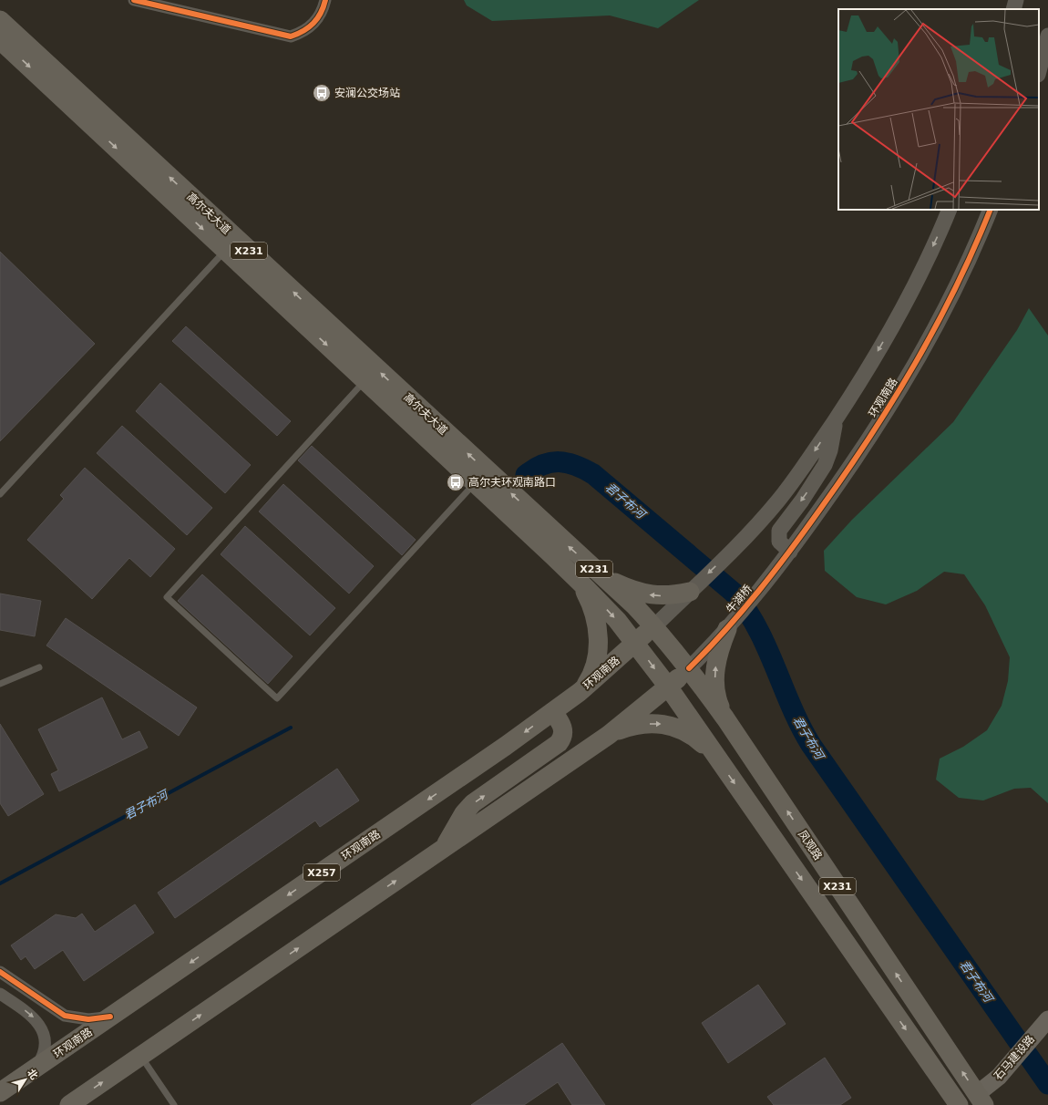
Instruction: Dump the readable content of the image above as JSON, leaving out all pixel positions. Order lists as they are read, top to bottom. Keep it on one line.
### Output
{"streets":{"main road":["高尔夫大道","X231","环观南路","凤观路","X257","石马建设路"],"street":["牛湖桥"]},"crossings":[["高尔夫大道","X231"],["X231","环观南路"],["X231","凤观路"],["环观南路","牛湖桥"],["环观南路","凤观路"],["凤观路","石马建设路"]],"one_way":["环观南路"],"water":["君子布河"],"places":{"bus stop":["安澜公交场站","高尔夫环观南路口"]},"north":"top right"}
